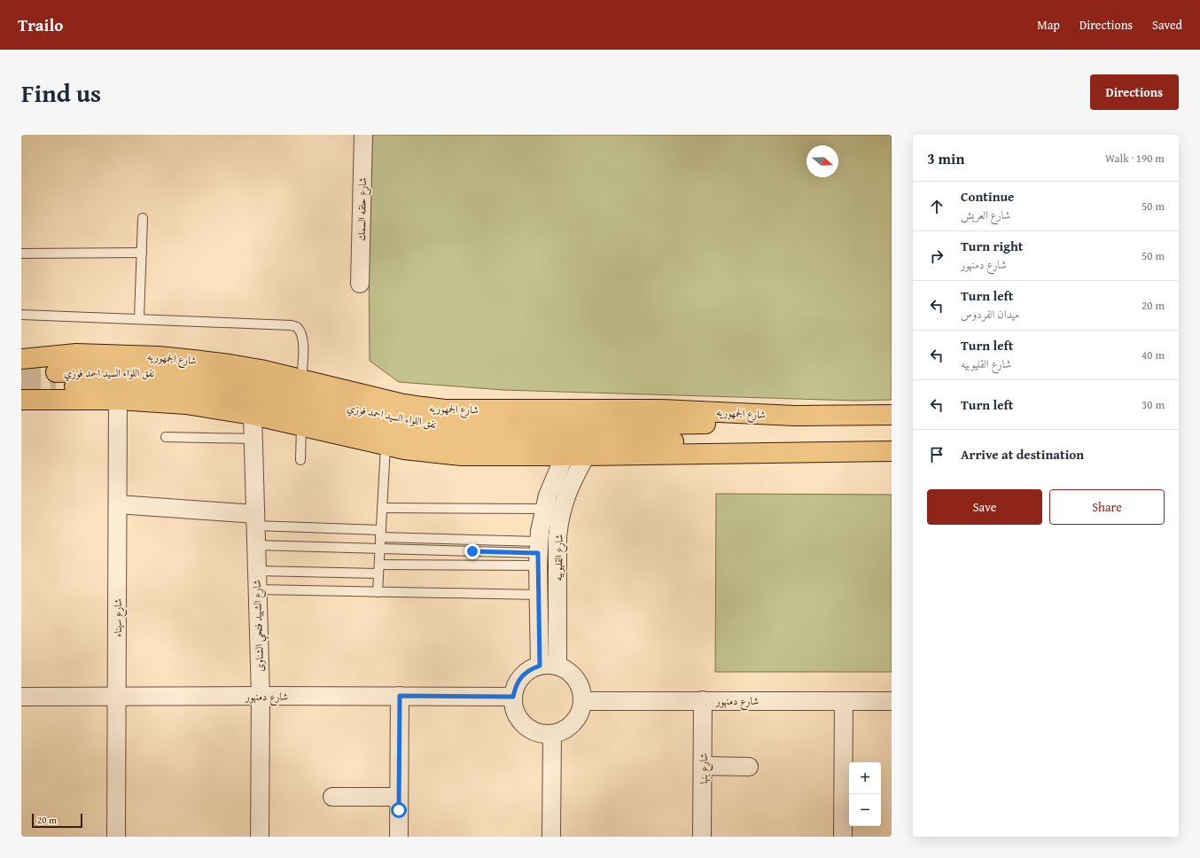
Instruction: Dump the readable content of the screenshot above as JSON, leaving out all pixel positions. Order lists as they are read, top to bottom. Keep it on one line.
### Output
{"streets":{"highway":["شارع الجمهوريه","نفق اللواء السيد احمد فوزي"],"street":["شارع حلقه السمك","شارع القليوبيه","شارع سيناء","شارع الشهيد فتحي الشناوى","شارع دمنهور","شارع بنها"]},"crossings":[["شارع الجمهوريه","نفق اللواء السيد احمد فوزي"],["شارع القليوبيه","شارع دمنهور"],["شارع سيناء","شارع دمنهور"],["شارع الشهيد فتحي الشناوى","شارع دمنهور"],["شارع دمنهور","شارع بنها"]],"scale_bar":"20 m","north":"right","page":{"header":"Trailo","nav":["Map","Directions","Saved"],"title":"Find us","buttons":["Directions",["Save","Share"]],"heading":["3 min","Walk · 190 m"],"list":[["Continue","شارع العريش","50 m"],["Turn right","شارع دمنهور","50 m"],["Turn left","ميدان الفردوس","20 m"],["Turn left","شارع القليوبيه","40 m"],["Turn left","30 m"],"Arrive at destination"],"map_buttons":["+","−"],"scale":"20 m"}}
